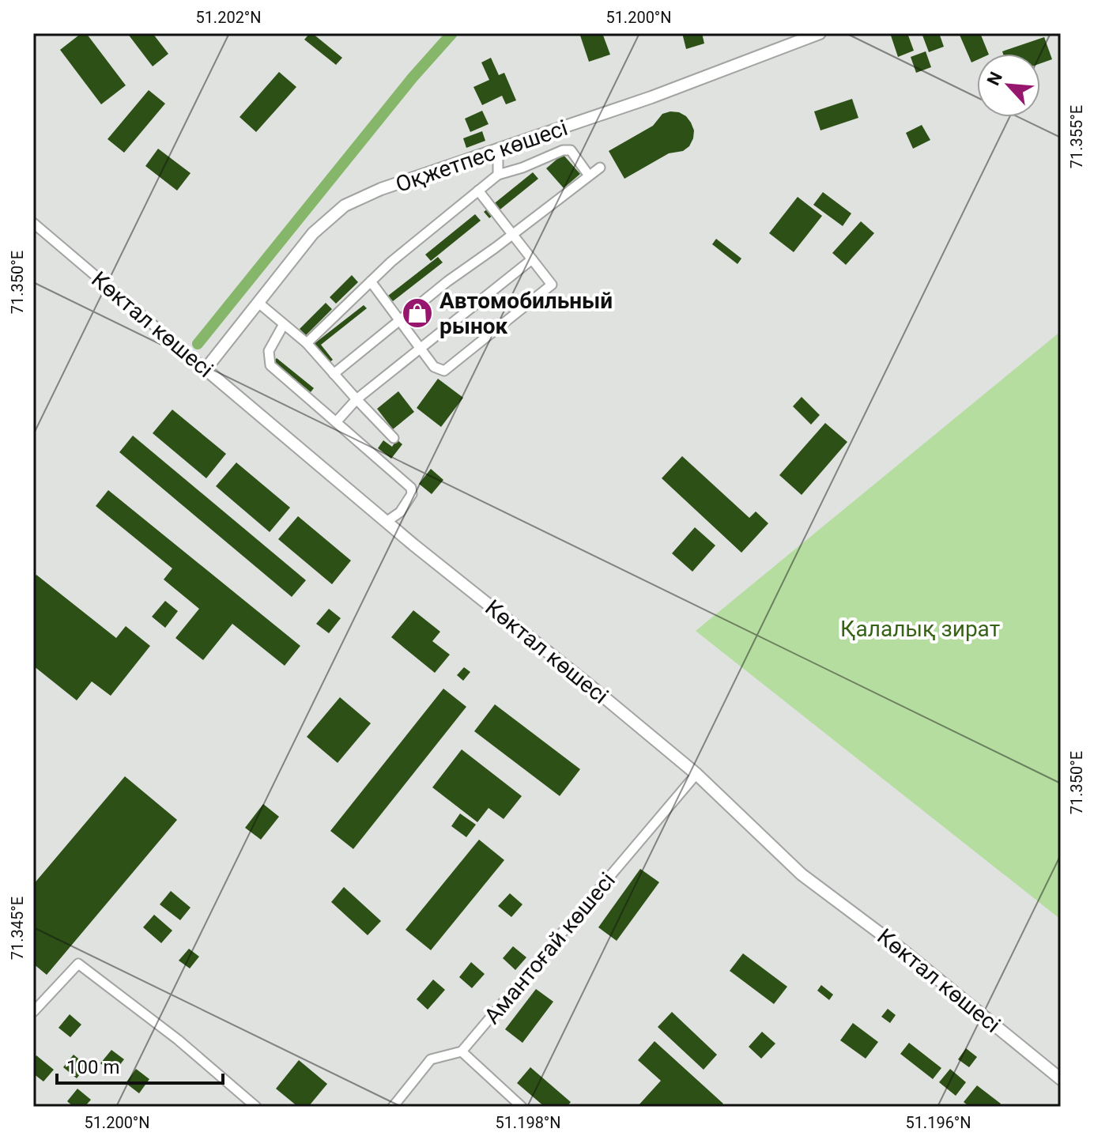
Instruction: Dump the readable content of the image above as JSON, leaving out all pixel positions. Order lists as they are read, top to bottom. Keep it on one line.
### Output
{"streets":{"street":["Оқжетпес көшесі","Көктал көшесі","Амантоғай көшесі"]},"crossings":[["Оқжетпес көшесі","Көктал көшесі"],["Көктал көшесі","Амантоғай көшесі"]],"parks":["Қалалық зират"],"places":{"shop":["Автомобильный рынок"]},"scale_bar":"100 m","north":"top left","coordinates":["51.202°N","51.200°N","71.355°E","71.350°E","71.345°E","51.198°N","51.196°N"]}
